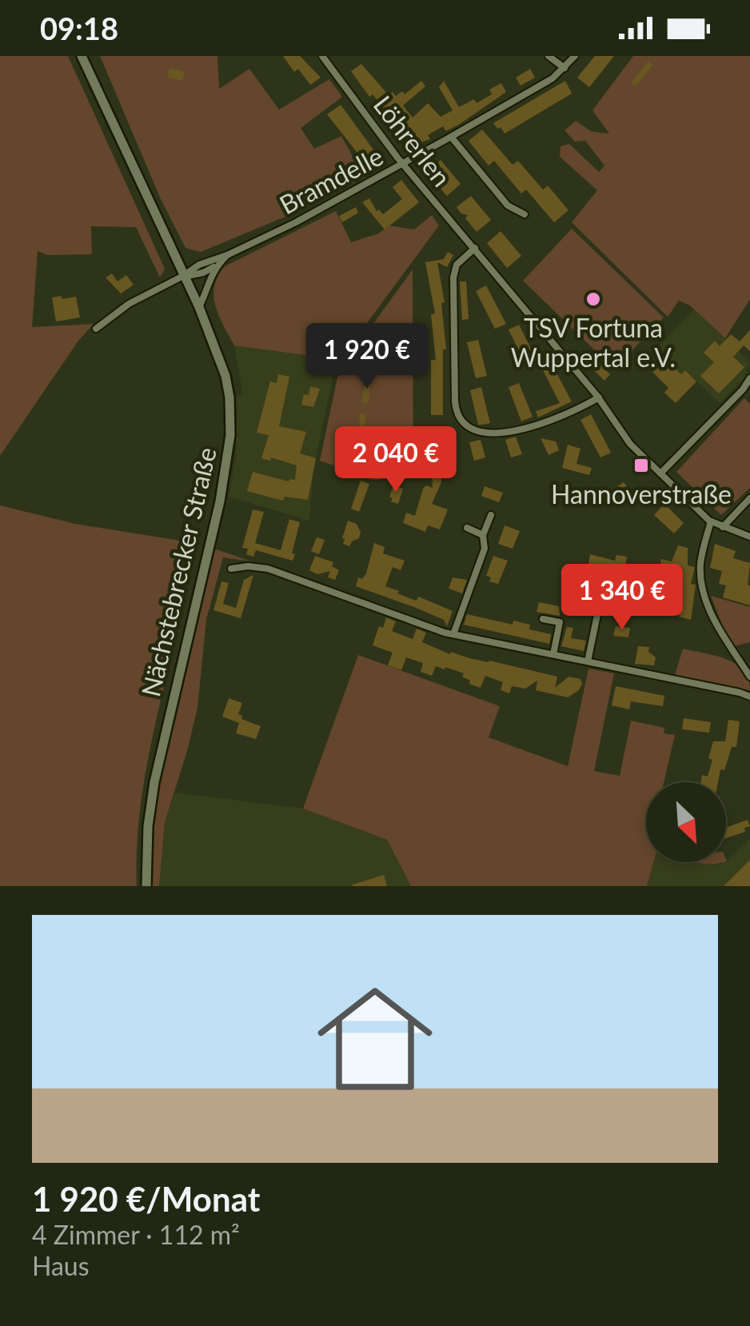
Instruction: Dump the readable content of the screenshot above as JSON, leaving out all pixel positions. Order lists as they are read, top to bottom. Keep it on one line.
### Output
{"streets":{"main road":["Nächstebrecker Straße"],"street":["Löhrerlen","Bramdelle"]},"crossings":[["Löhrerlen","Bramdelle"],["Bramdelle","Nächstebrecker Straße"]],"places":{"other":["TSV Fortuna Wuppertal e.V."],"transit":["Hannoverstraße"]},"north":"bottom right","page":{"status":"09:18","price":["1 920 €","2 040 €","1 340 €"],"list":[{"name":"1 920 €/Monat","note":"4 Zimmer · 112 m² · Haus"}]}}
